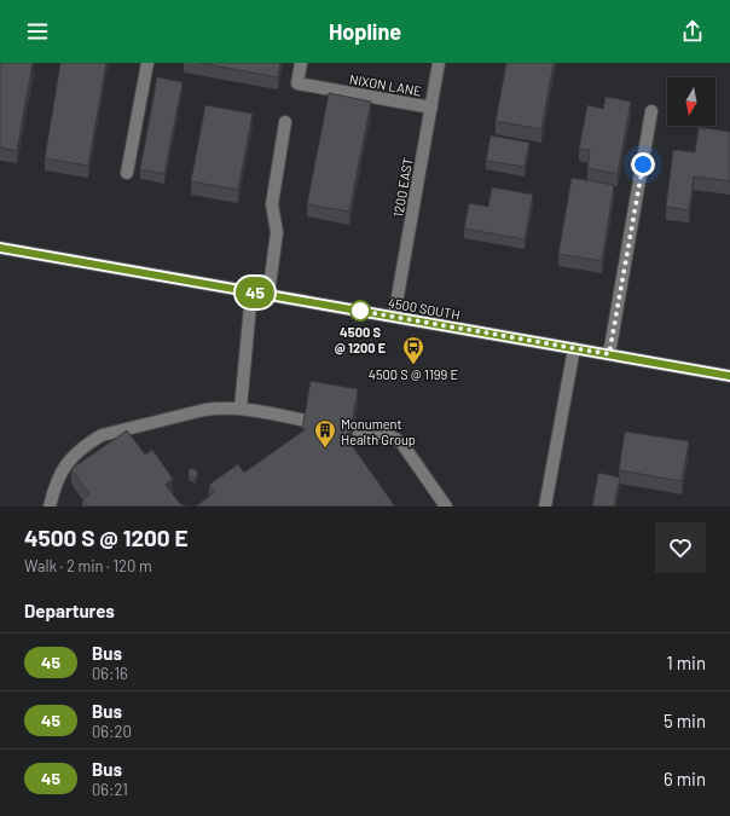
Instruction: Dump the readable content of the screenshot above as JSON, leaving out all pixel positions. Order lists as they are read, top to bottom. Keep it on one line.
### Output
{"streets":{"main road":["4500 SOUTH"],"street":["NIXON LANE","1200 EAST"]},"crossings":[["NIXON LANE","1200 EAST"],["1200 EAST","4500 SOUTH"]],"places":{"other":["4500 S @ 1200 E"],"bus stop":["4500 S @ 1199 E"],"building":["Monument Health Group"]},"lines":["bus line 45"],"north":"bottom","page":{"header":"Hopline","on_map":"45","heading":[["4500 S @ 1200 E","Walk · 2 min · 120 m"],"Departures"],"list":[{"mark":"45","name":"Bus","note":"06:16","value":"1 min"},{"mark":"45","name":"Bus","note":"06:20","value":"5 min"},{"mark":"45","name":"Bus","note":"06:21","value":"6 min"}]}}
